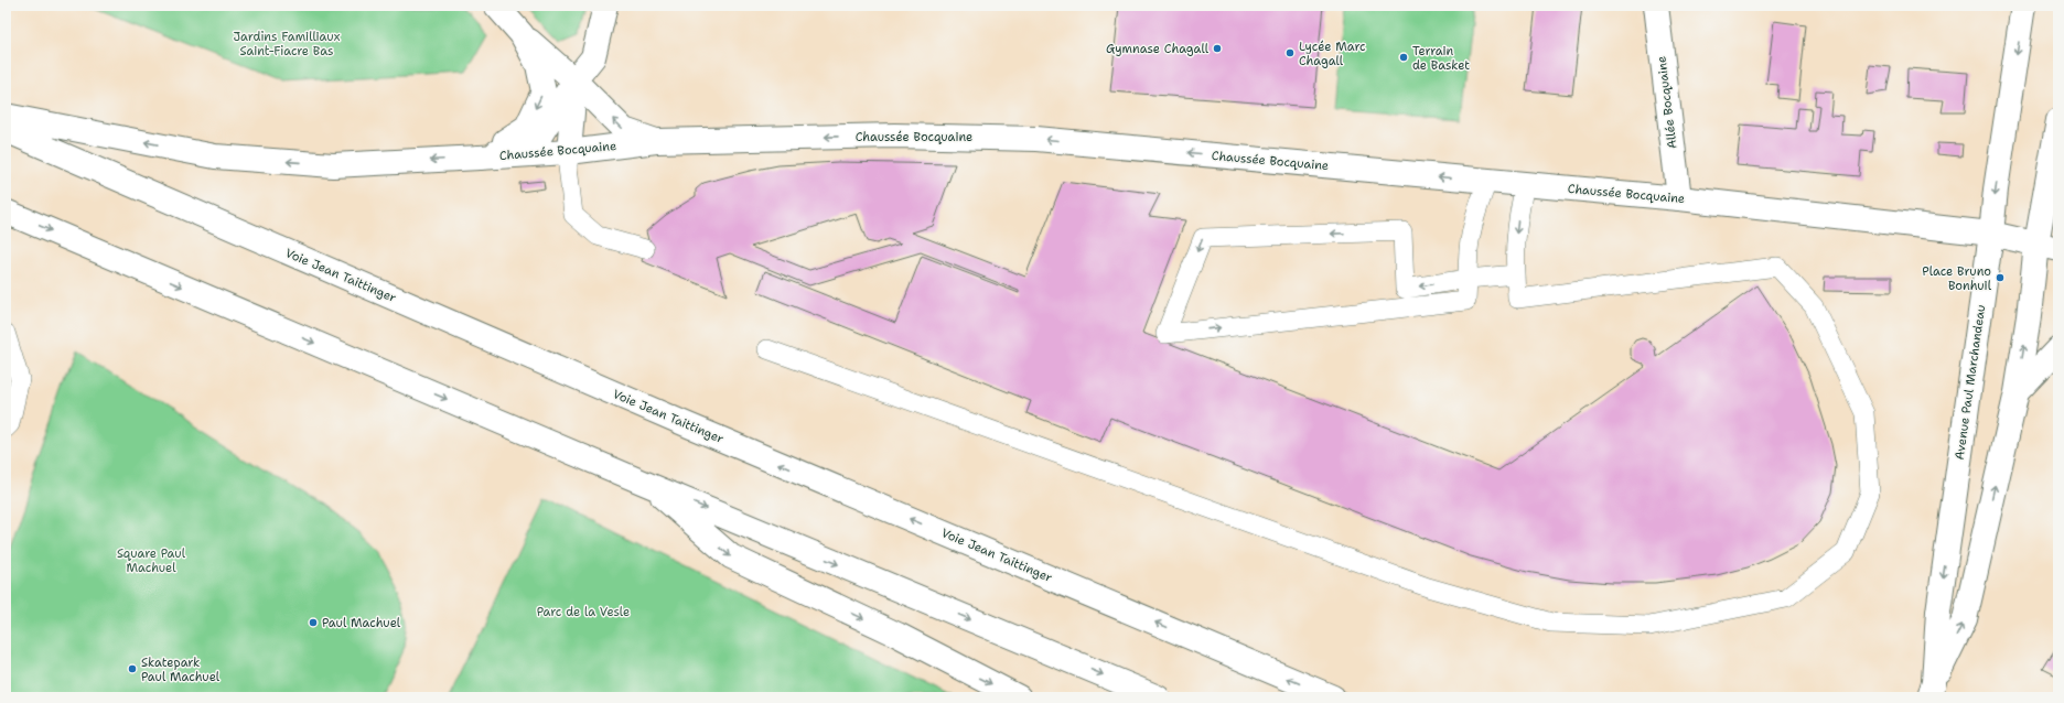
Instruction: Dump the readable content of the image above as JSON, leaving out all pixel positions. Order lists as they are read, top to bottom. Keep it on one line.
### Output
{"streets":{"main road":["Allée Bocquaine","Chaussée Bocquaine","Voie Jean Taittinger","Avenue Paul Marchandeau"]},"crossings":[["Allée Bocquaine","Chaussée Bocquaine"],["Chaussée Bocquaine","Avenue Paul Marchandeau"]],"one_way":["Chaussée Bocquaine"],"parks":["Jardins Familliaux Saint-Fiacre Bas","Square Paul Machuel","Parc de la Vesle"],"places":["Gymnase Chagall","Lycée Marc Chagall","Terrain de Basket","Place Bruno Bonhuil","Paul Machuel","Skatepark Paul Machuel"]}
